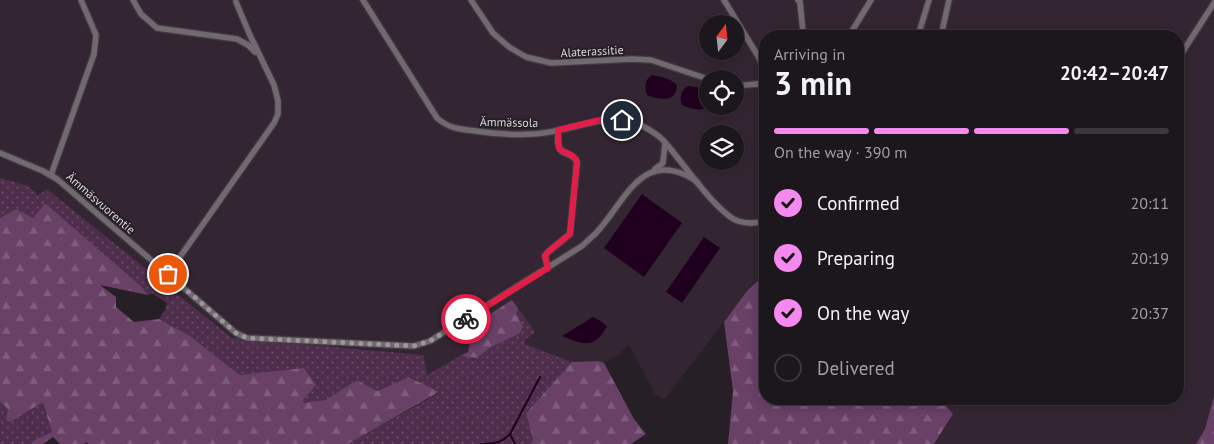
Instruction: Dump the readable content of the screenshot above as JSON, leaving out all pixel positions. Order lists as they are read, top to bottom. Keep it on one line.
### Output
{"streets":{"street":["Alaterassitie","Ämmässola","Ämmäsvuorentie"]},"crossings":[["Ämmässola","Ämmäsvuorentie"]],"north":"top","page":{"heading":["3 min","Arriving in","20:42–20:47"],"bar":"On the way · 390 m","list":[["Confirmed","20:11"],["Preparing","20:19"],["On the way","20:37"],"Delivered"]}}
